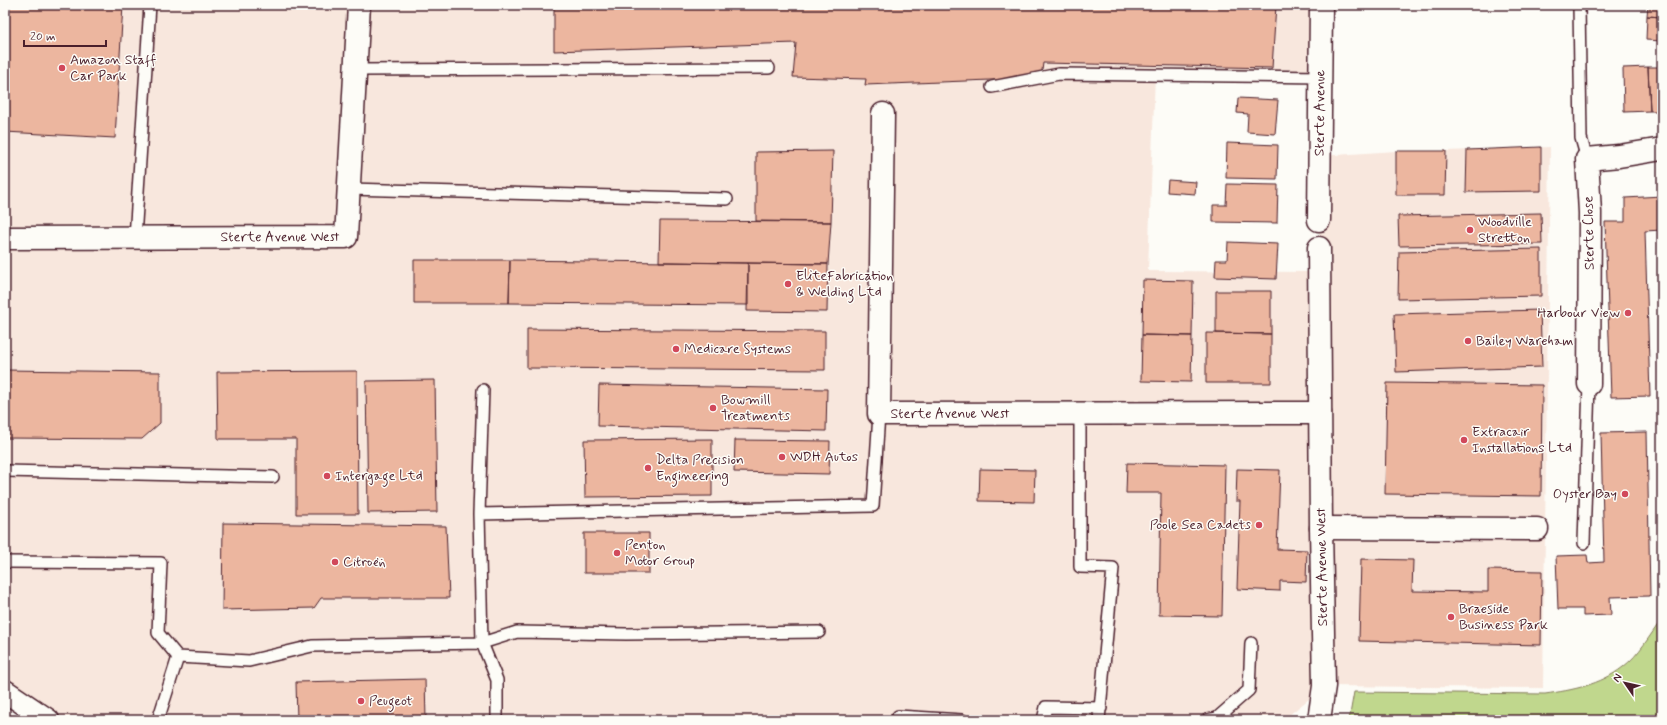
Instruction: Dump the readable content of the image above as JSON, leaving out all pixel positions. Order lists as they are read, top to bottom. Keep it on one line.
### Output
{"streets":{"street":["Sterte Avenue","Sterte Close","Sterte Avenue West"]},"places":["Amazon Staff Car Park","Woodville Stretton","EliteFabrication & Welding Ltd","Harbour View","Bailey Wareham","Medicare Systems","Bowmill Treatments","Extracair Installations Ltd","WDH Autos","Delta Precision Engineering","Intergage Ltd","Oyster Bay","Poole Sea Cadets","Penton Motor Group","Citroën","Braeside Business Park","Peugeot"],"scale_bar":"20 m","north":"top left"}
